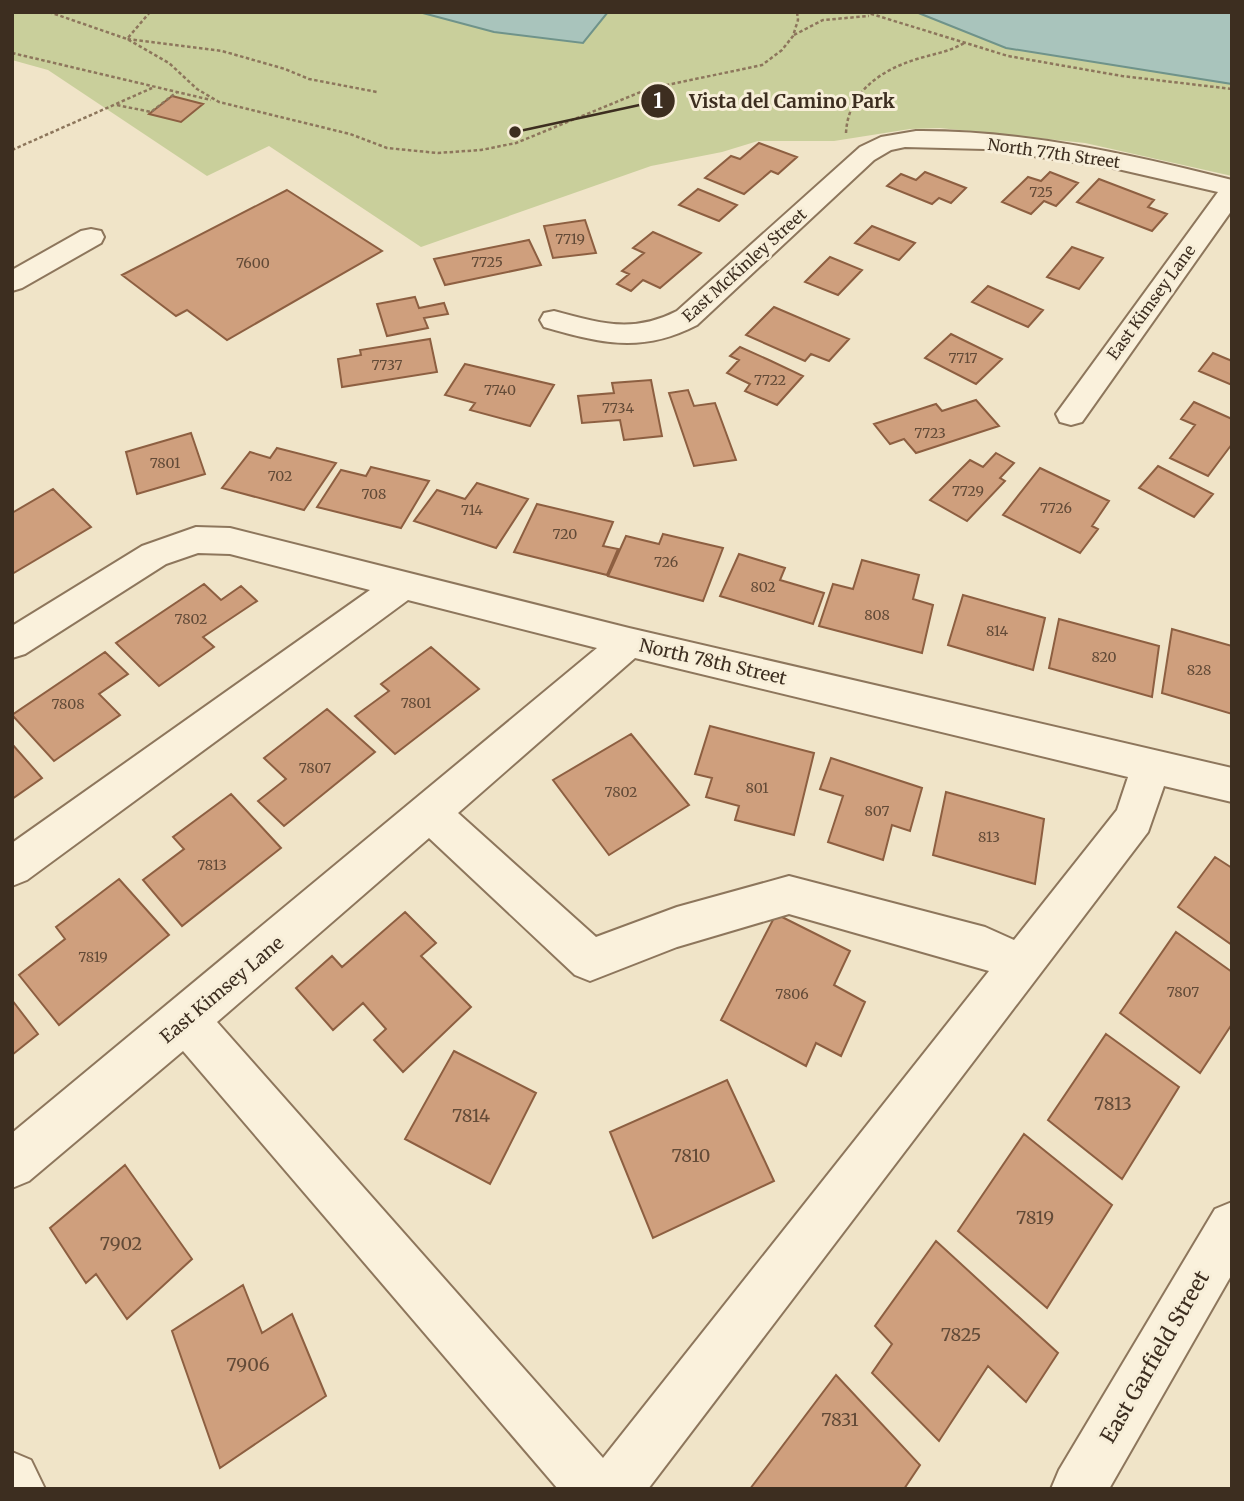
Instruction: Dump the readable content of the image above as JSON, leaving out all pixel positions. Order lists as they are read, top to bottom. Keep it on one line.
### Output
{"streets":{"street":["North 77th Street","East McKinley Street","East Kimsey Lane","North 78th Street","East Garfield Street"]},"crossings":[["North 77th Street","East McKinley Street"],["North 77th Street","East Kimsey Lane"],["East Kimsey Lane","North 78th Street"]],"places":["Vista del Camino Park"],"house_numbers":["725","7719","7725","7600","7717","7737","7722","7740","7734","7723","7801","702","7729","708","7726","714","720","726","802","808","7802","814","820","828","7801","7808","7807","801","7802","807","813","7813","7819","7807","7806","7813","7814","7810","7819","7902","7825","7906","7831"]}
